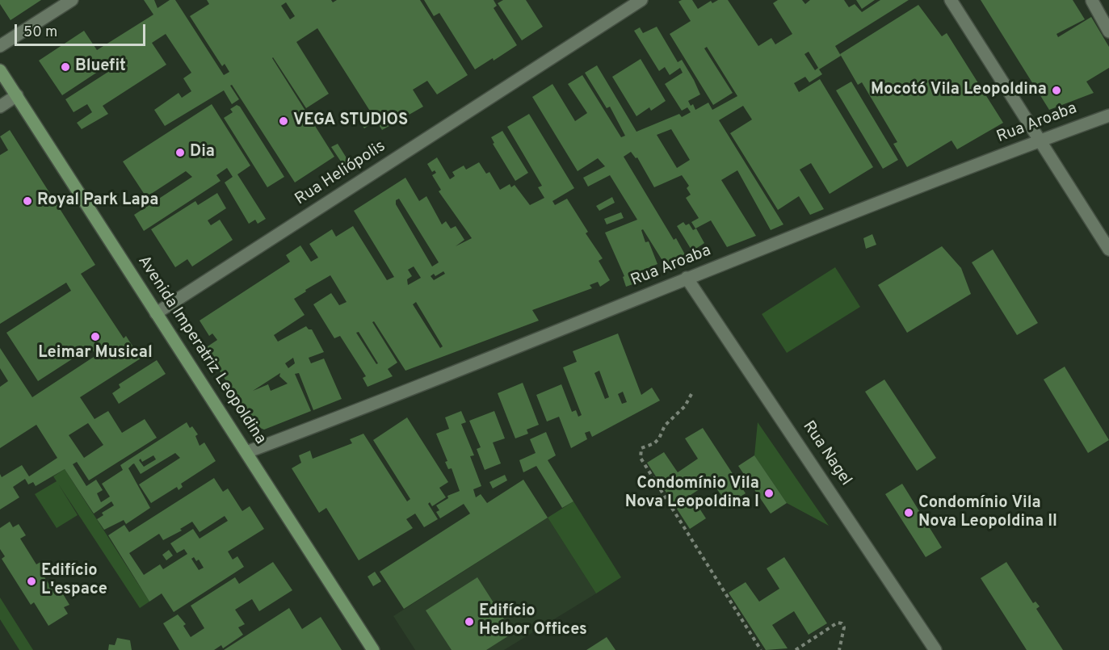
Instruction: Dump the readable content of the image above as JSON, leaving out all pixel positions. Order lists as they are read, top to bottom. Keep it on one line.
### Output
{"streets":{"main road":["Avenida Imperatriz Leopoldina"],"street":["Rua Aroaba","Rua Heliópolis","Rua Nagel"]},"crossings":[["Rua Aroaba","Avenida Imperatriz Leopoldina"],["Rua Aroaba","Rua Nagel"],["Rua Heliópolis","Avenida Imperatriz Leopoldina"]],"places":["Bluefit","Mocotó Vila Leopoldina","VEGA STUDIOS","Dia","Royal Park Lapa","Leimar Musical","Condomínio Vila Nova Leopoldina I","Condomínio Vila Nova Leopoldina II","Edifício L'espace","Edifício Helbor Offices"],"scale_bar":"50 m"}
